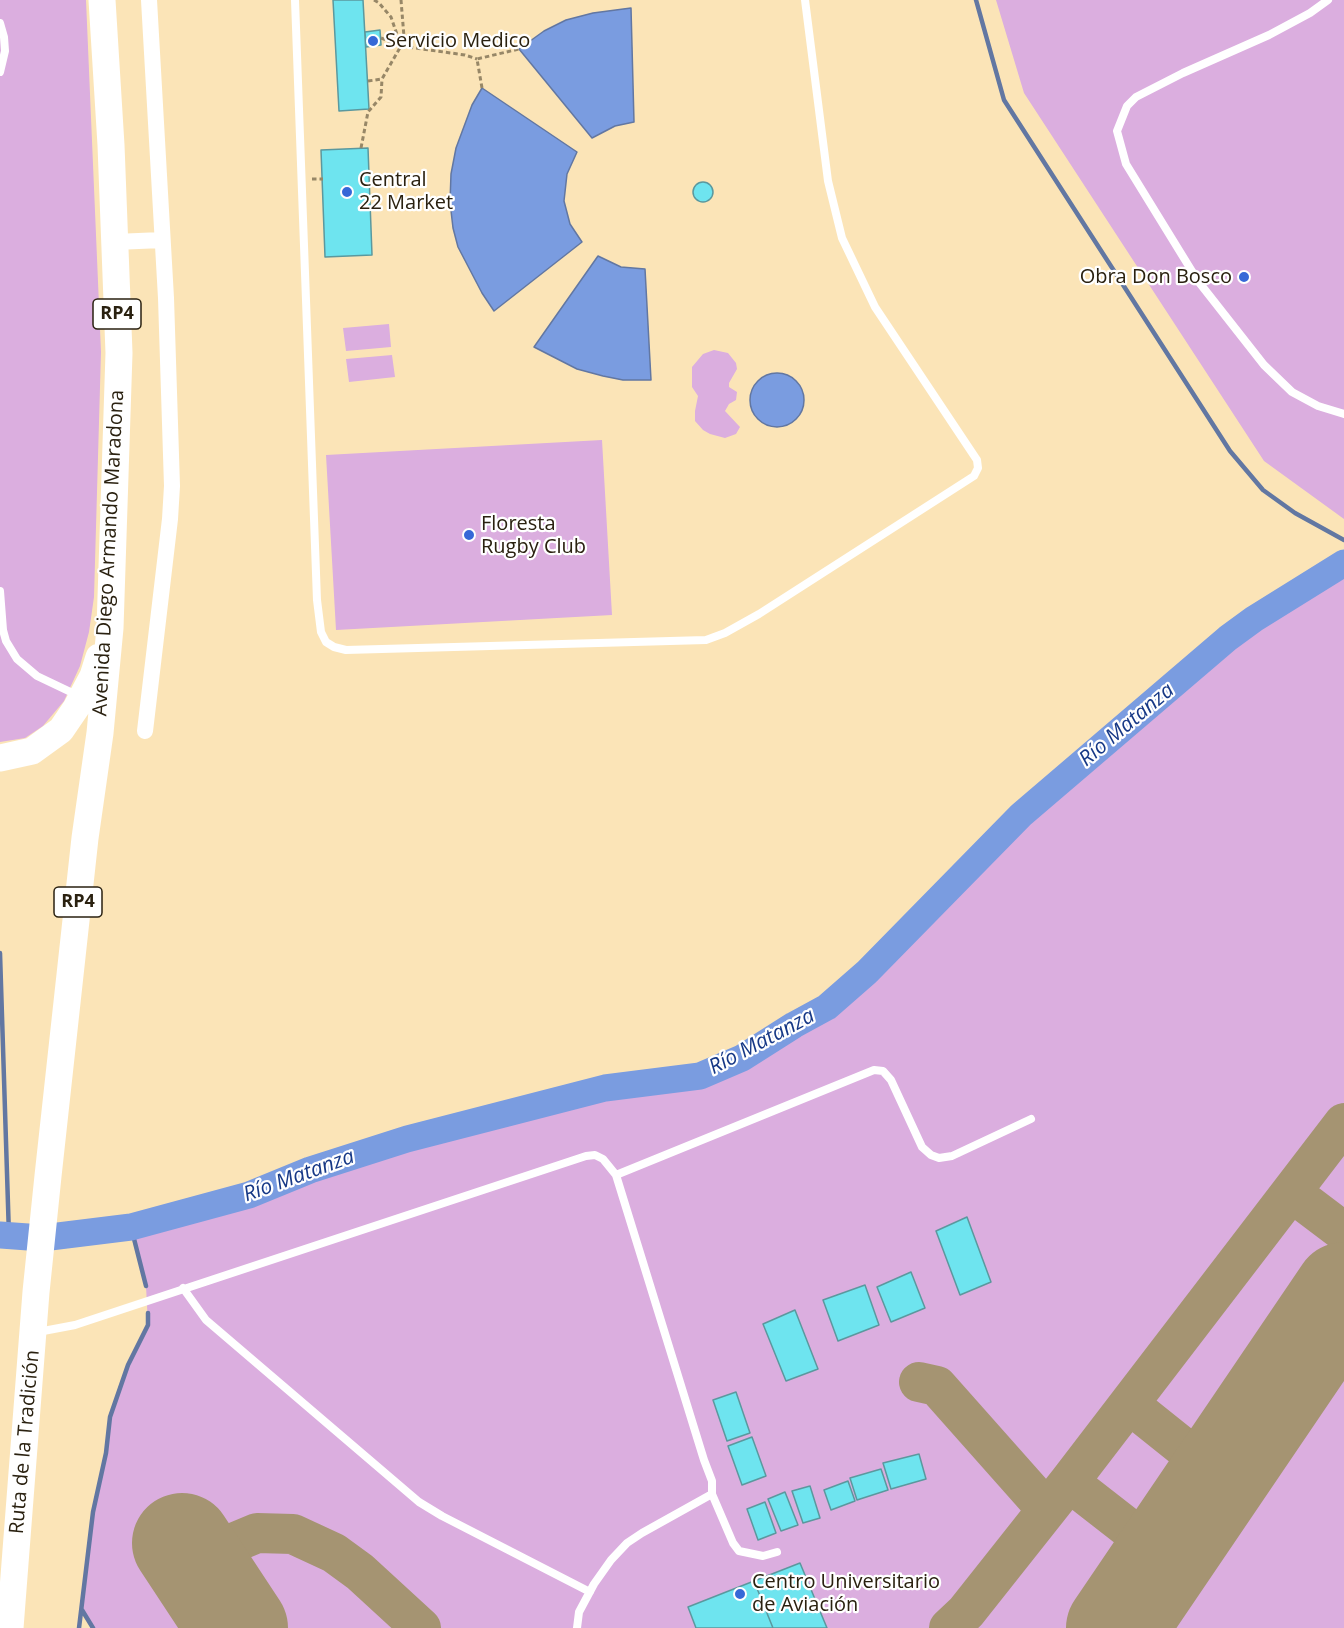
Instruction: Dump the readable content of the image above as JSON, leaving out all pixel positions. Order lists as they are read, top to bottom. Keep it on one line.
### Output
{"streets":{"main road":["RP4","Avenida Diego Armando Maradona","Ruta de la Tradición"]},"crossings":[["Avenida Diego Armando Maradona","Ruta de la Tradición"]],"water":["Río Matanza"],"places":["Servicio Medico","Central 22 Market","Obra Don Bosco","Floresta Rugby Club","Centro Universitario de Aviación"]}
